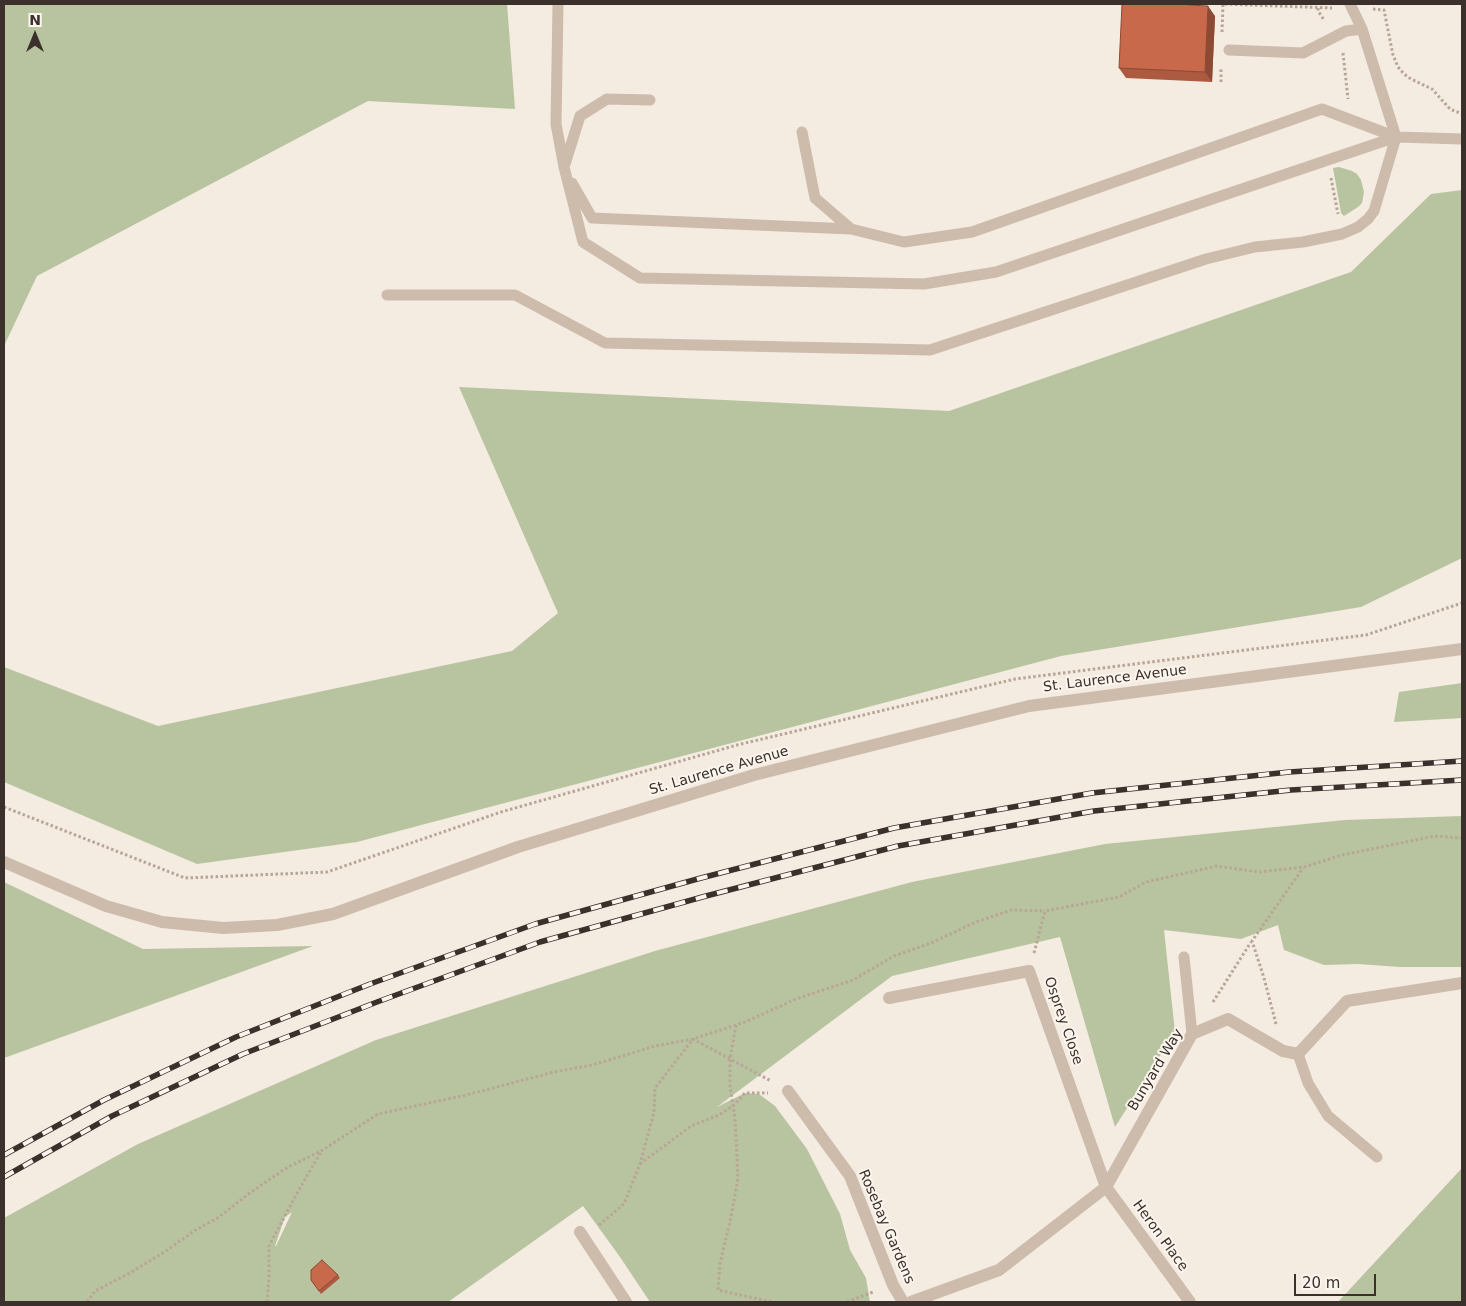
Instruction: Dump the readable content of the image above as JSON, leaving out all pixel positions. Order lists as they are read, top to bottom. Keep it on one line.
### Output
{"streets":{"street":["St. Laurence Avenue","Osprey Close","Bunyard Way","Rosebay Gardens","Heron Place"]},"crossings":[["Osprey Close","Bunyard Way"],["Osprey Close","Heron Place"],["Bunyard Way","Heron Place"]],"scale_bar":"20 m","north":"top"}
